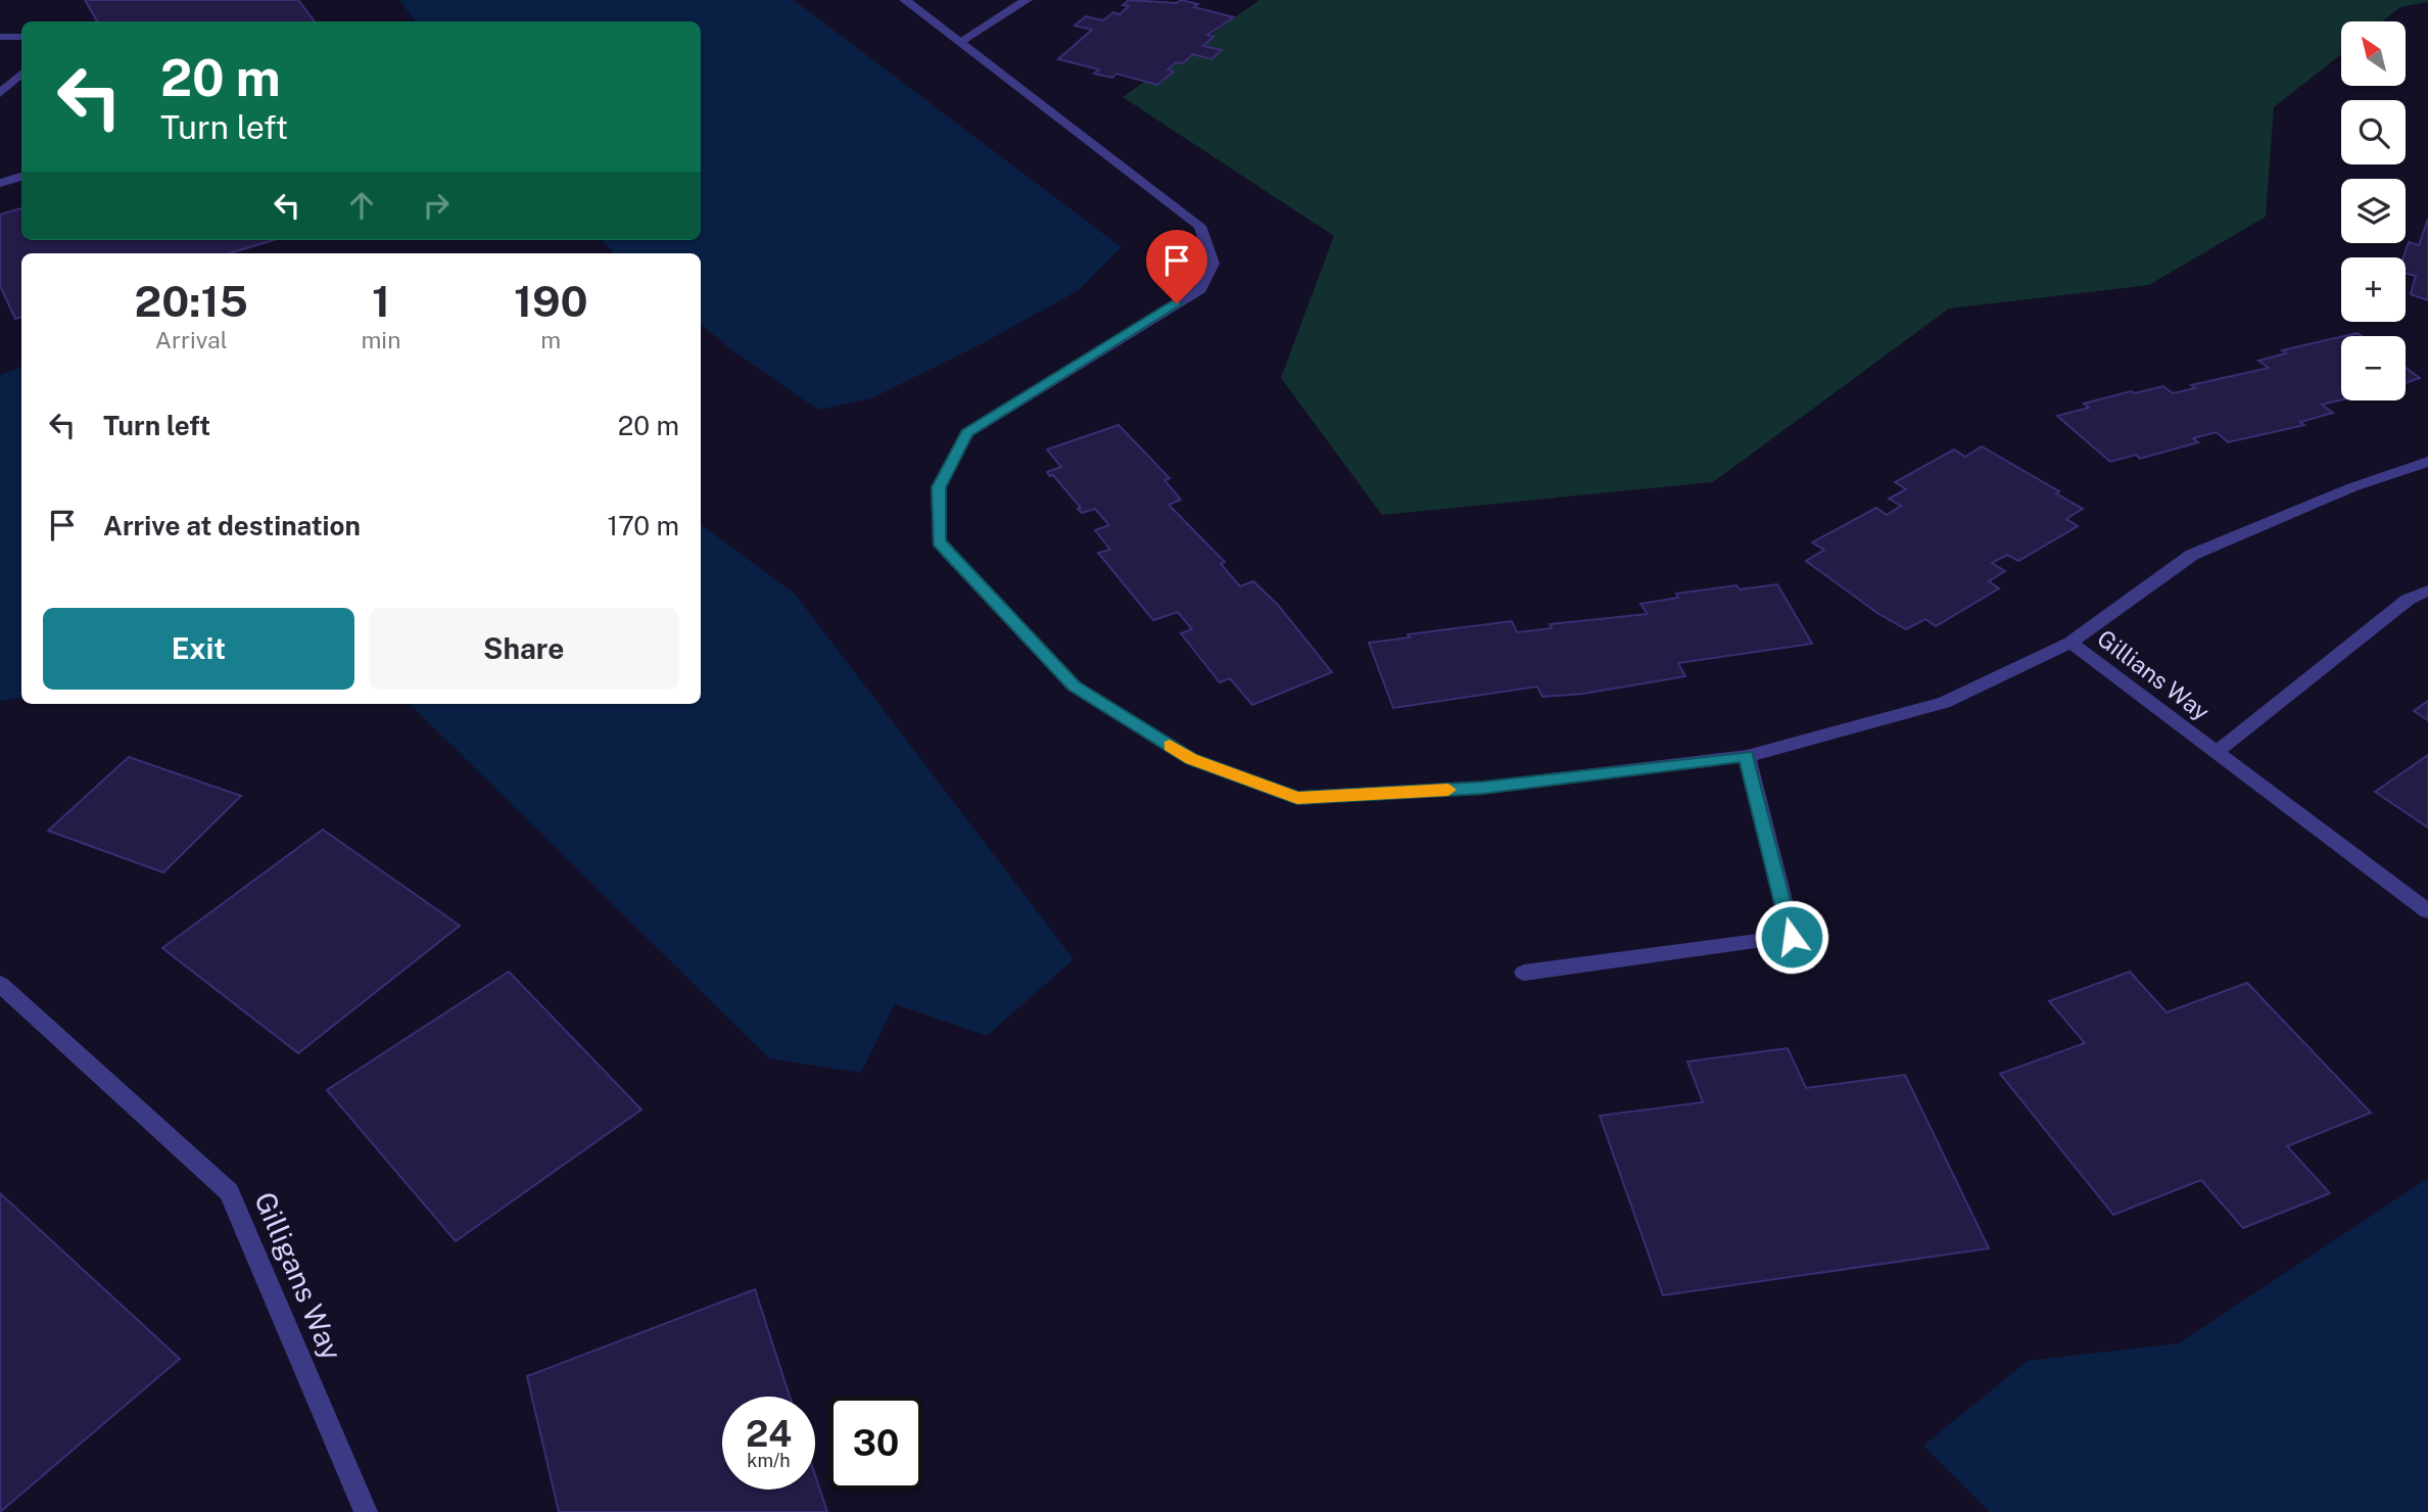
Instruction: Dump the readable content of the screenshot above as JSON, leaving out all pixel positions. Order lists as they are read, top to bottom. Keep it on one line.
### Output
{"streets":{"street":["Gillians Way","Gilligans Way"]},"north":"top left","page":{"map_buttons":["+","−"],"turn":["20 m","Turn left"],"eta":["20:15","Arrival","1","min","190","m"],"list":[{"name":"Turn left","value":"20 m"},{"name":"Arrive at destination","value":"170 m"}],"buttons":["Exit","Share"],"speed":"24 km/h","limit":"30"}}
